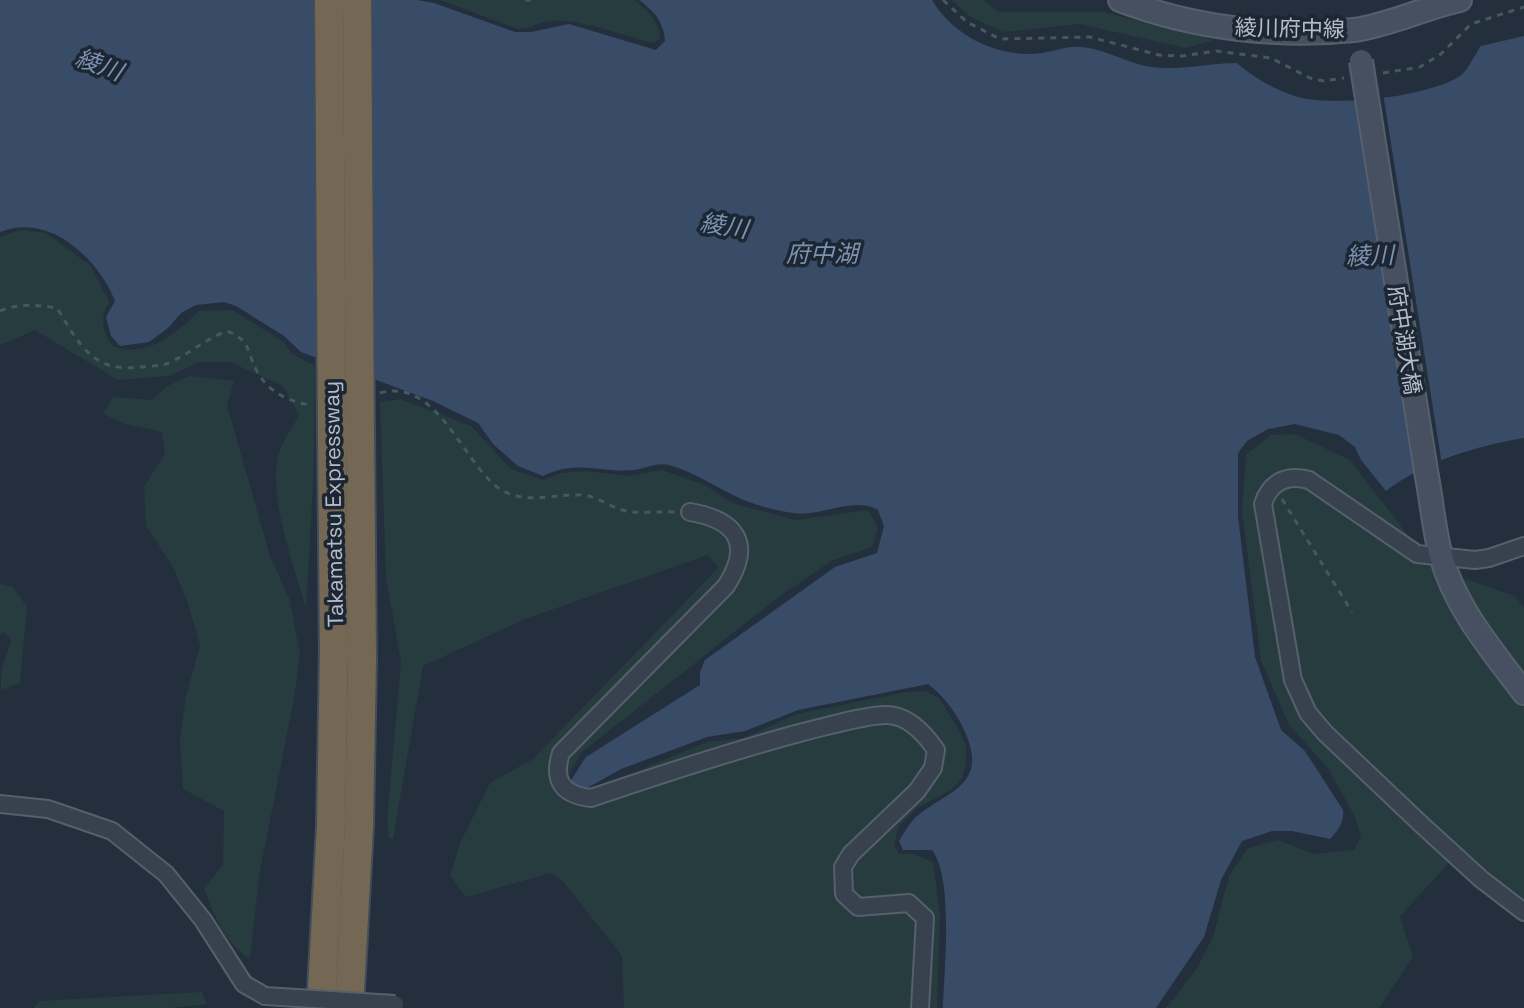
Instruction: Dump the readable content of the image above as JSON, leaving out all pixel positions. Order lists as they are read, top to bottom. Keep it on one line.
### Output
{"streets":{"highway":["Takamatsu Expressway"],"street":["綾川府中線","府中湖大橋"]},"crossings":[["綾川府中線","府中湖大橋"]],"water":["綾川","府中湖"]}
